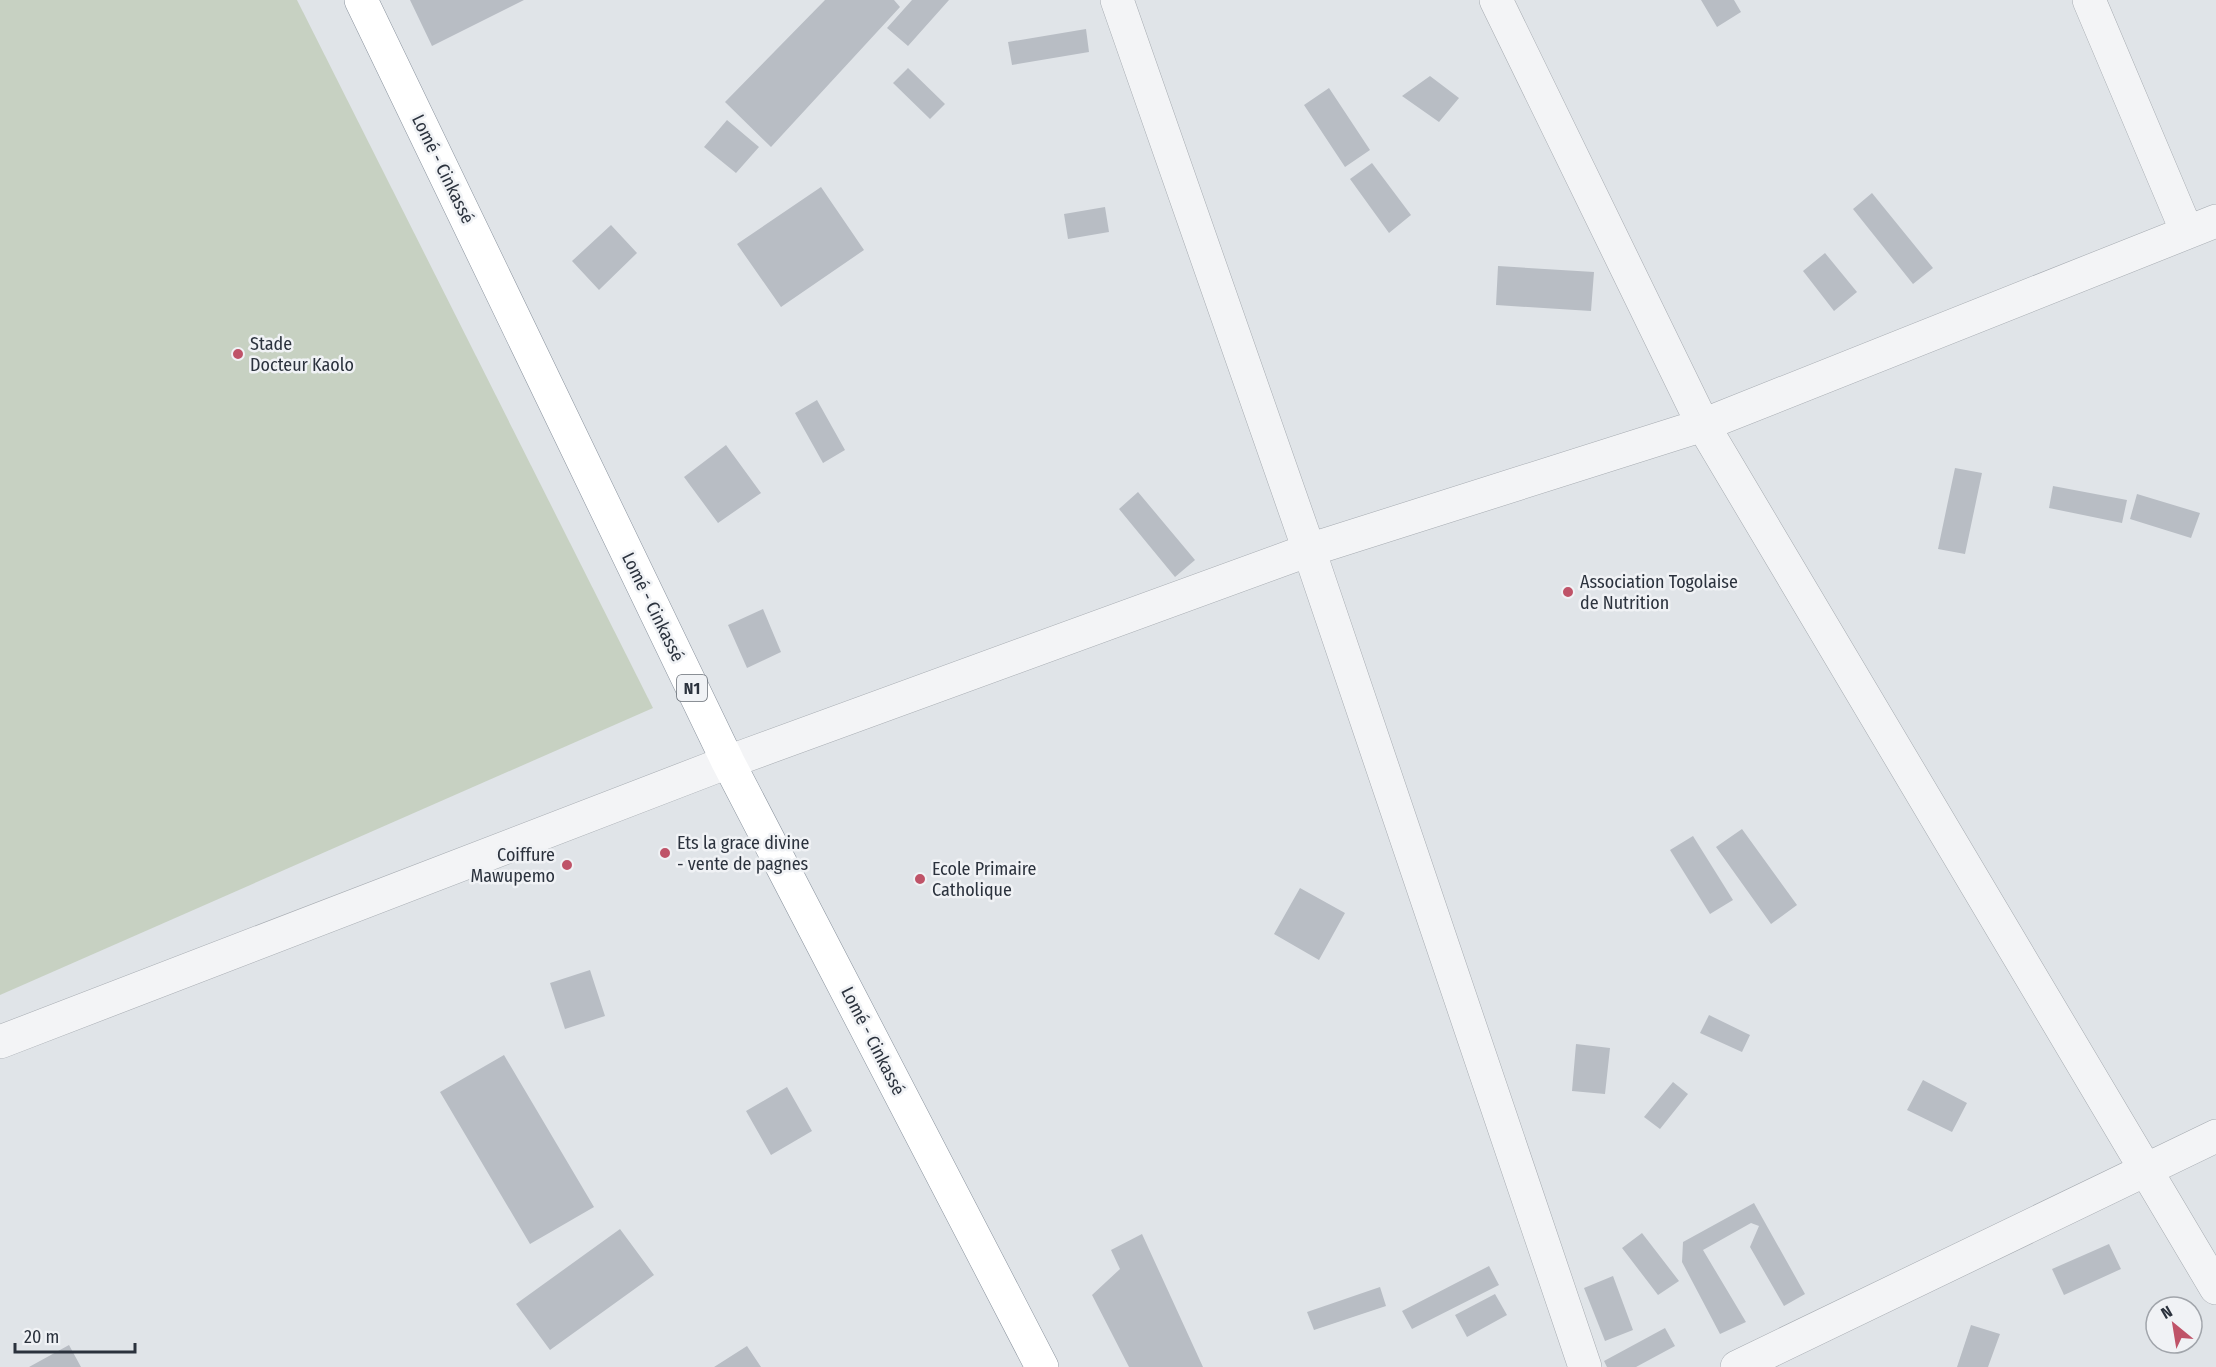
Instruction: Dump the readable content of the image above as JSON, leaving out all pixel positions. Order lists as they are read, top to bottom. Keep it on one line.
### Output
{"streets":{"highway":["Lomé - Cinkassé","N1"]},"places":["Stade Docteur Kaolo","Association Togolaise de Nutrition","Ets la grace divine - vente de pagnes","Coiffure Mawupemo","Ecole Primaire Catholique"],"scale_bar":"20 m","north":"top left"}
